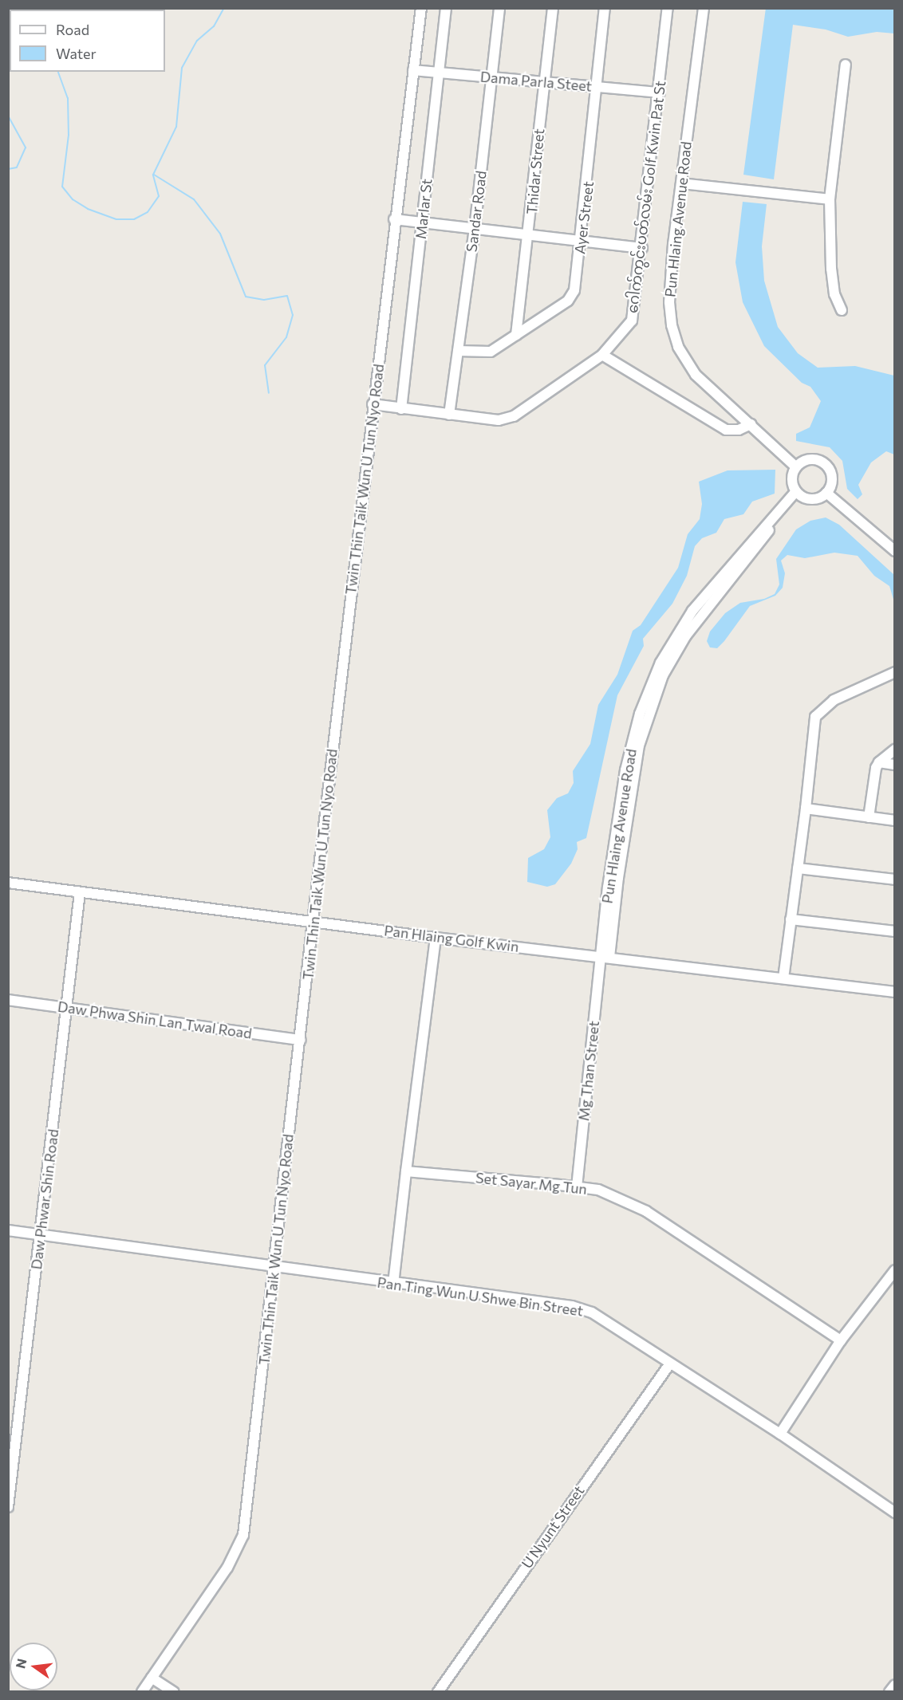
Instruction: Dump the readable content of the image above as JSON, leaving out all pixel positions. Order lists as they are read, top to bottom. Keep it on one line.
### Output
{"streets":{"street":["Dama Parla Steet","Thidar Street","ဂေါက်ကွင်းပတ်လမ်း Golf Kwin Pat St","Marlar St","Sandar Road","Ayer Street","Pun Hlaing Avenue Road","Twin Thin Taik Wun U Tun Nyo Road","Pan Hlaing Golf Kwin","Daw Phwa Shin Lan Twal Road","Mg Than Street","Set Sayar Mg Tun","Daw Phwar Shin Road","Pan Ting Wun U Shwe Bin Street","U Nyunt Street"]},"crossings":[["Dama Parla Steet","Thidar Street"],["Dama Parla Steet","ဂေါက်ကွင်းပတ်လမ်း Golf Kwin Pat St"],["Dama Parla Steet","Marlar St"],["Dama Parla Steet","Sandar Road"],["Dama Parla Steet","Ayer Street"],["Dama Parla Steet","Twin Thin Taik Wun U Tun Nyo Road"],["Thidar Street","Ayer Street"],["ဂေါက်ကွင်းပတ်လမ်း Golf Kwin Pat St","Marlar St"],["ဂေါက်ကွင်းပတ်လမ်း Golf Kwin Pat St","Sandar Road"],["ဂေါက်ကွင်းပတ်လမ်း Golf Kwin Pat St","Twin Thin Taik Wun U Tun Nyo Road"],["Sandar Road","Ayer Street"],["Pun Hlaing Avenue Road","Pan Hlaing Golf Kwin"],["Pun Hlaing Avenue Road","Mg Than Street"],["Twin Thin Taik Wun U Tun Nyo Road","Pan Hlaing Golf Kwin"],["Twin Thin Taik Wun U Tun Nyo Road","Daw Phwa Shin Lan Twal Road"],["Twin Thin Taik Wun U Tun Nyo Road","Pan Ting Wun U Shwe Bin Street"],["Pan Hlaing Golf Kwin","Mg Than Street"],["Pan Hlaing Golf Kwin","Daw Phwar Shin Road"],["Daw Phwa Shin Lan Twal Road","Daw Phwar Shin Road"],["Mg Than Street","Set Sayar Mg Tun"],["Daw Phwar Shin Road","Pan Ting Wun U Shwe Bin Street"],["Pan Ting Wun U Shwe Bin Street","U Nyunt Street"]],"legend":["Road","Water"],"north":"left"}
